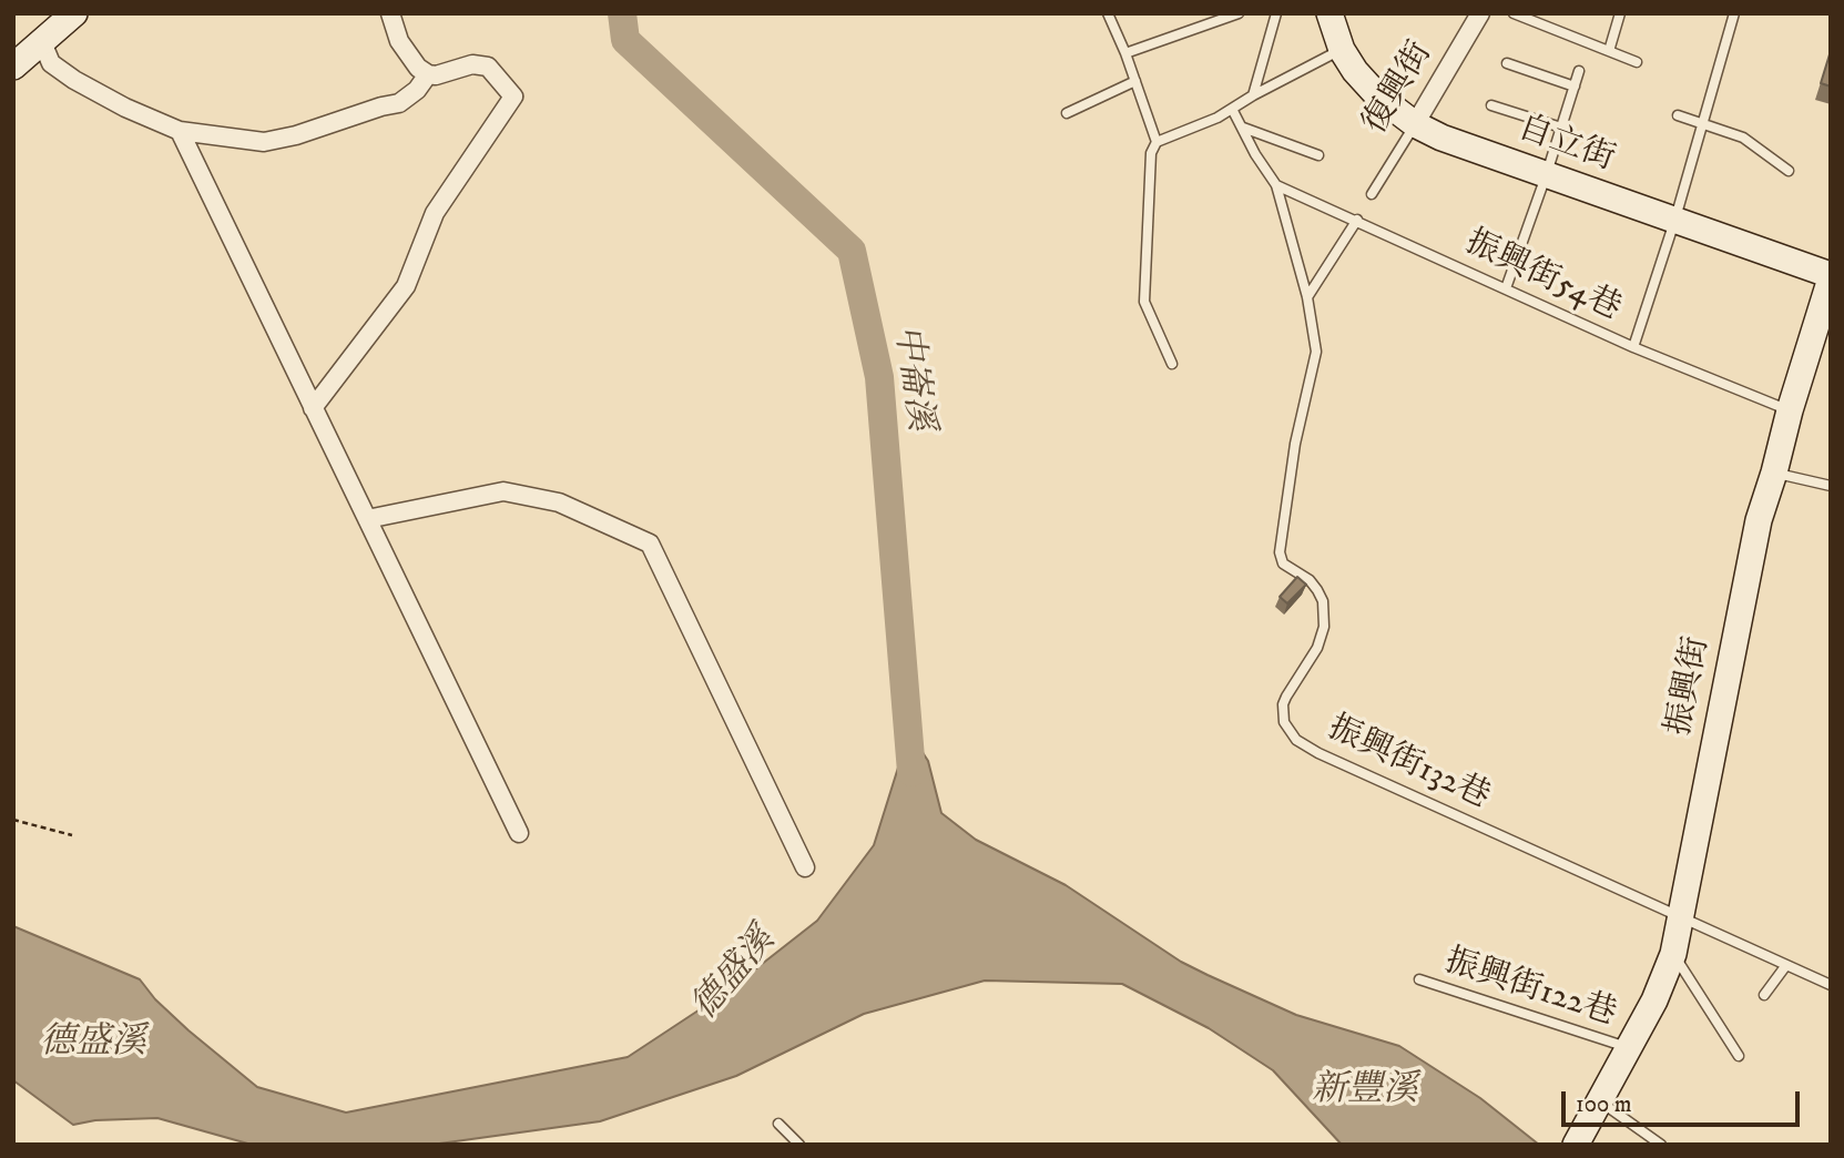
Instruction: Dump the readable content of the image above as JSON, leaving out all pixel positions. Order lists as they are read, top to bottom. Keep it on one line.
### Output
{"streets":{"street":["復興街","自立街","振興街"],"lane":["振興街54巷","振興街132巷","振興街122巷"]},"crossings":[["復興街","自立街"],["自立街","振興街"],["振興街54巷","振興街"],["振興街","振興街132巷"],["振興街","振興街122巷"]],"water":["中崙溪","德盛溪","新豐溪"],"scale_bar":"100 m"}
